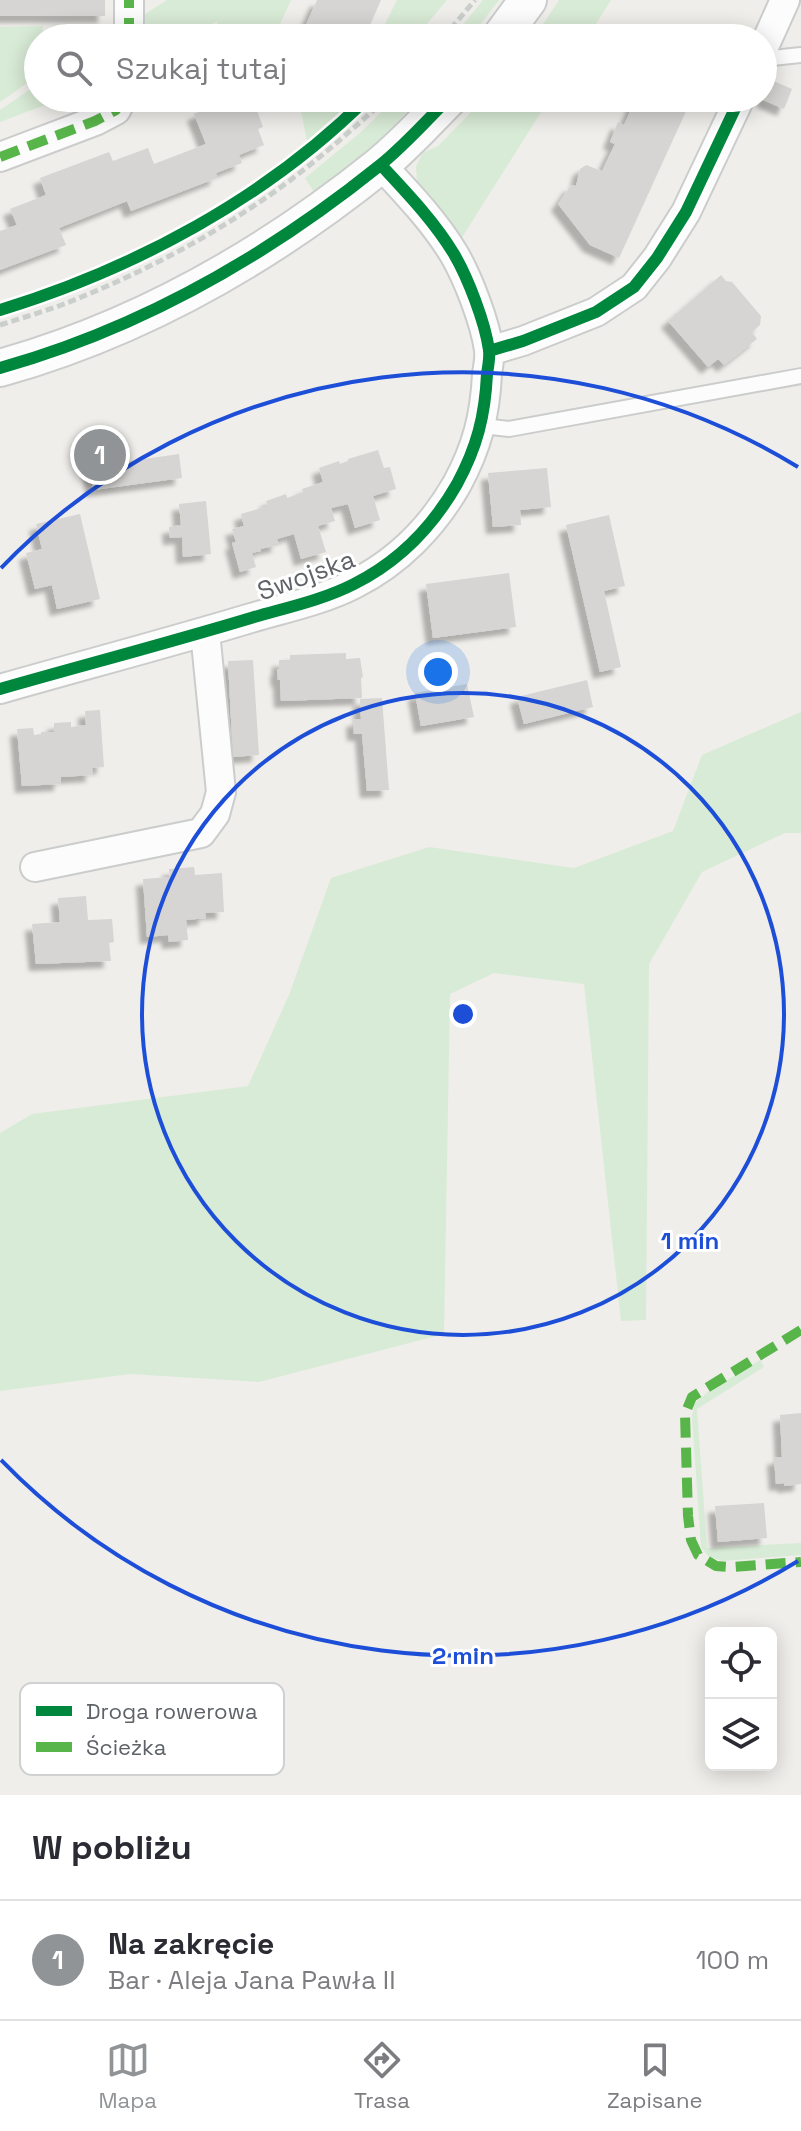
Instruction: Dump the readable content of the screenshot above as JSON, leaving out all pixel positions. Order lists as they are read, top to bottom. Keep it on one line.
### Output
{"streets":{"street":["Swojska"]},"legend":["Droga rowerowa","Ścieżka"],"page":{"search":"Szukaj tutaj","pins":"1","heading":"W pobliżu","list":[{"mark":"1","name":"Na zakręcie","note":"Bar · Aleja Jana Pawła II","value":"100 m"}],"nav":["Mapa","Trasa","Zapisane"]},"rings":["1 min","2 min"]}
